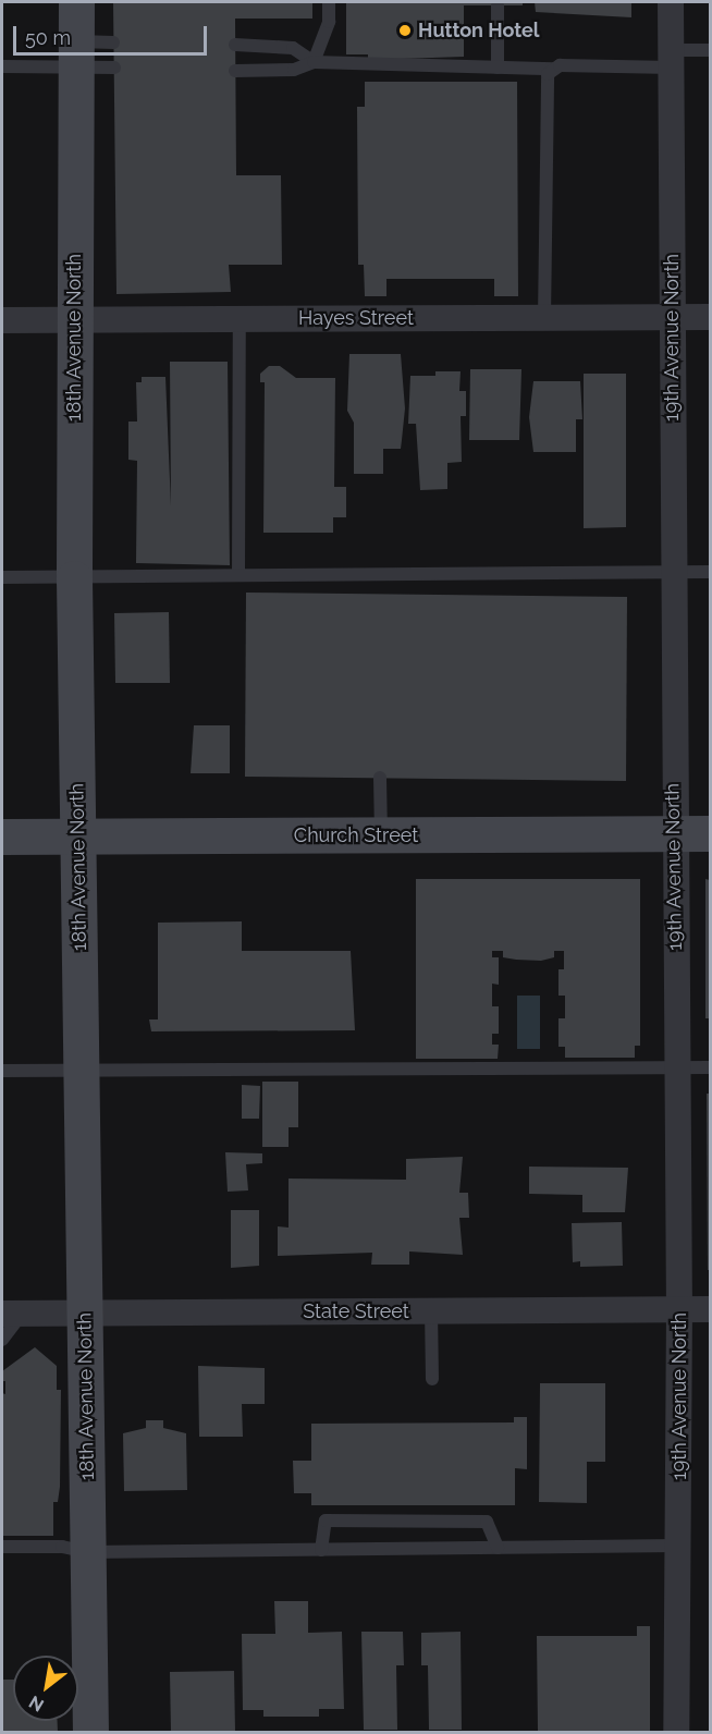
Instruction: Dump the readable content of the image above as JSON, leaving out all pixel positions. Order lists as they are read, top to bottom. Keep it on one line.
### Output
{"streets":{"main road":["18th Avenue North","Church Street"],"street":["Hayes Street","19th Avenue North","State Street"]},"crossings":[["Hayes Street","18th Avenue North"],["Hayes Street","19th Avenue North"],["18th Avenue North","Church Street"],["18th Avenue North","State Street"],["19th Avenue North","Church Street"],["19th Avenue North","State Street"]],"places":["Hutton Hotel"],"scale_bar":"50 m","north":"bottom left"}
